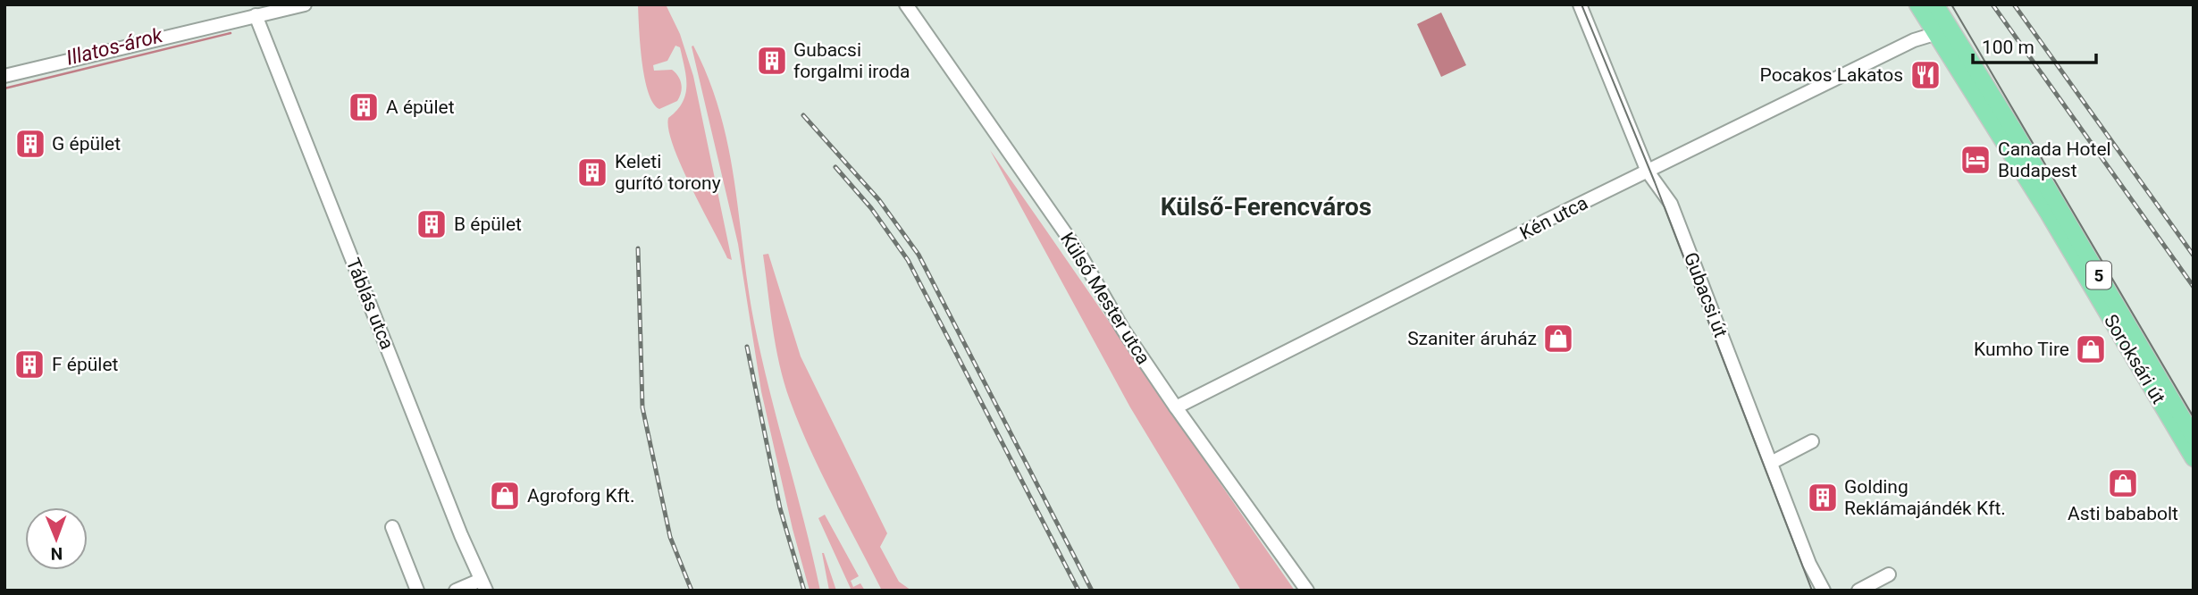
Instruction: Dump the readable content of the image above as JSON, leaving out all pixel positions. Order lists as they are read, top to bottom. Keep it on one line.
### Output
{"streets":{"main road":["5","Soroksári út"],"street":["Kén utca","Gubacsi út","Külső Mester utca","Táblás utca"]},"crossings":[["Kén utca","Gubacsi út"],["Kén utca","Külső Mester utca"],["Kén utca","Soroksári út"]],"districts":["Külső-Ferencváros"],"water":["Illatos-árok"],"places":{"building":["Gubacsi forgalmi iroda","A épület","G épület","Keleti gurító torony","B épület","F épület","Golding Reklámajándék Kft."],"restaurant":["Pocakos Lakatos"],"hotel":["Canada Hotel Budapest"],"shop":["Szaniter áruház","Kumho Tire","Asti bababolt","Agroforg Kft."]},"scale_bar":"100 m","north":"bottom"}
